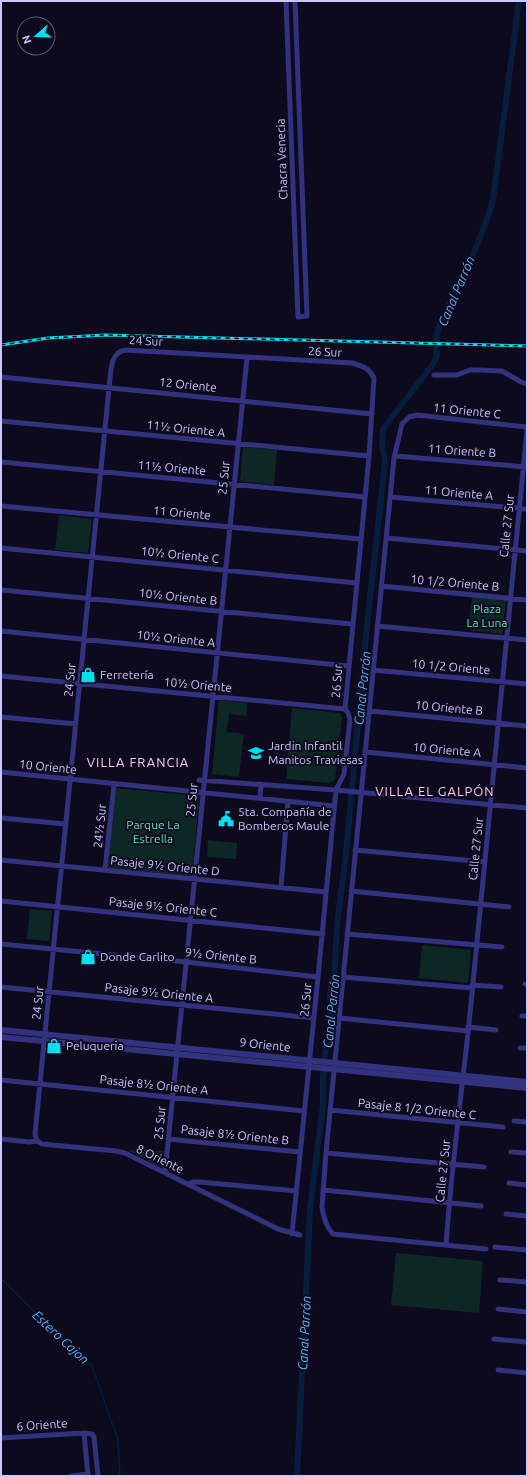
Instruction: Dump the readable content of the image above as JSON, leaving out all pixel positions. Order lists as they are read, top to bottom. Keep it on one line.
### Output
{"streets":{"street":["Chacra Venecia","24 Sur","26 Sur","12 Oriente","11 Oriente C","11½ Oriente A","11 Oriente B","11½ Oriente","25 Sur","11 Oriente A","11 Oriente","Calle 27 Sur","10½ Oriente C","10 1/2 Oriente B","10½ Oriente B","10½ Oriente A","10 1/2 Oriente","10½ Oriente","10 Oriente B","10 Oriente A","10 Oriente","24½ Sur","Pasaje 9½ Oriente D","Pasaje 9½ Oriente C","9½ Oriente B","Pasaje 9½ Oriente A","9 Oriente","Pasaje 8½ Oriente A","Pasaje 8 1/2 Oriente C","Pasaje 8½ Oriente B","8 Oriente","6 Oriente"]},"crossings":[["24 Sur","26 Sur"],["24 Sur","12 Oriente"],["24 Sur","11½ Oriente A"],["24 Sur","11½ Oriente"],["24 Sur","25 Sur"],["24 Sur","11 Oriente"],["24 Sur","10½ Oriente C"],["24 Sur","10½ Oriente B"],["24 Sur","10½ Oriente A"],["24 Sur","10½ Oriente"],["24 Sur","10 Oriente"],["24 Sur","Pasaje 9½ Oriente D"],["24 Sur","Pasaje 9½ Oriente C"],["24 Sur","9½ Oriente B"],["24 Sur","Pasaje 9½ Oriente A"],["24 Sur","9 Oriente"],["24 Sur","Pasaje 8½ Oriente A"],["24 Sur","8 Oriente"],["26 Sur","12 Oriente"],["26 Sur","11½ Oriente A"],["26 Sur","11½ Oriente"],["26 Sur","25 Sur"],["26 Sur","11 Oriente"],["26 Sur","10½ Oriente C"],["26 Sur","10½ Oriente B"],["26 Sur","10½ Oriente A"],["26 Sur","10½ Oriente"],["26 Sur","10 Oriente"],["26 Sur","Pasaje 9½ Oriente D"],["26 Sur","Pasaje 9½ Oriente C"],["26 Sur","9½ Oriente B"],["26 Sur","Pasaje 9½ Oriente A"],["26 Sur","9 Oriente"],["26 Sur","Pasaje 8½ Oriente A"],["26 Sur","Pasaje 8½ Oriente B"],["26 Sur","8 Oriente"],["12 Oriente","25 Sur"],["11 Oriente C","11 Oriente B"],["11½ Oriente A","25 Sur"],["11 Oriente B","Calle 27 Sur"],["11½ Oriente","25 Sur"],["25 Sur","11 Oriente"],["25 Sur","10½ Oriente C"],["25 Sur","10½ Oriente B"],["25 Sur","10½ Oriente A"],["25 Sur","10½ Oriente"],["25 Sur","10 Oriente"],["25 Sur","Pasaje 9½ Oriente D"],["25 Sur","Pasaje 9½ Oriente C"],["25 Sur","9½ Oriente B"],["25 Sur","Pasaje 9½ Oriente A"],["25 Sur","9 Oriente"],["25 Sur","Pasaje 8½ Oriente A"],["25 Sur","Pasaje 8½ Oriente B"],["25 Sur","8 Oriente"],["11 Oriente A","Calle 27 Sur"],["Calle 27 Sur","10 1/2 Oriente B"],["Calle 27 Sur","10 1/2 Oriente"],["Calle 27 Sur","10 Oriente B"],["Calle 27 Sur","10 Oriente A"],["Calle 27 Sur","9 Oriente"],["Calle 27 Sur","Pasaje 8 1/2 Oriente C"],["10 Oriente","24½ Sur"],["24½ Sur","Pasaje 9½ Oriente D"]],"districts":["VILLA FRANCIA","VILLA EL GALPÓN"],"water":["Canal Parrón","Estero Cajon"],"parks":["Plaza La Luna","Parque La Estrella"],"places":{"shop":["Ferretería","Donde Carlito","Peluqueria"],"school or university":["Jardin Infantil Manitos Traviesas"],"public building":["5ta. Compañía de Bomberos Maule"]},"north":"left"}
